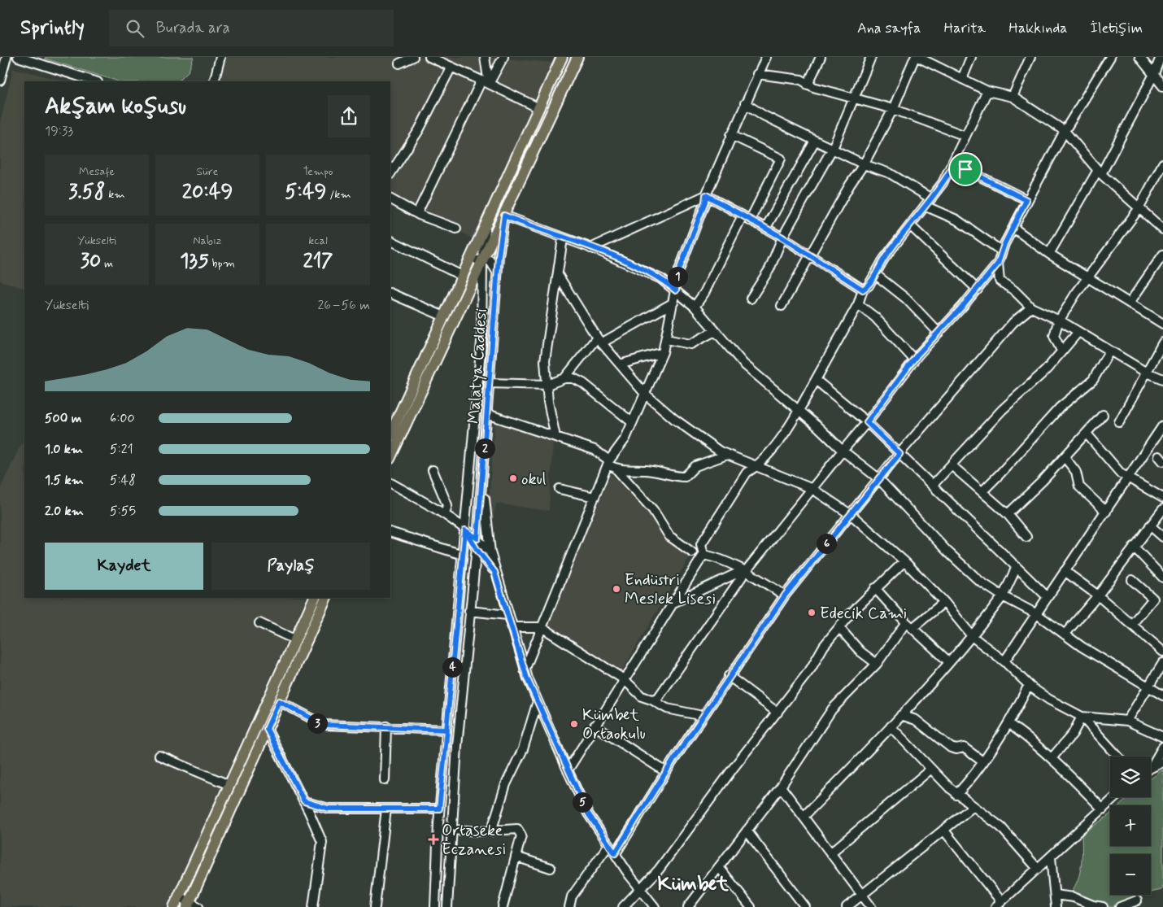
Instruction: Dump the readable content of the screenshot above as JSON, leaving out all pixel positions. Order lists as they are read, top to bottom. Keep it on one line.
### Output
{"streets":{"street":["Malatya Caddesi"]},"districts":["Kümbet"],"places":{"other":["okul","Endüstri Meslek Lisesi","Edecik Cami","Kümbet Ortaokulu"],"health":["Ortaseke Eczanesi"]},"page":{"header":"Sprintly","search":"Burada ara","nav":["Ana sayfa","Harita","Hakkında","İletişim"],"heading":["Akşam koşusu","19:33"],"stats":[["Mesafe","3.58 km"],["Süre","20:49"],["Tempo","5:49 /km"],["Yükselti","30 m"],["Nabız","135 bpm"],["kcal","217"]],"pins":["1","2","6","4","3","5"],"chart":["Yükselti","26–56 m"],"list":[{"name":"500 m","note":"6:00"},{"name":"1.0 km","note":"5:21"},{"name":"1.5 km","note":"5:48"},{"name":"2.0 km","note":"5:55"}],"buttons":["Kaydet","Paylaş"],"map_buttons":["+","−"]}}
